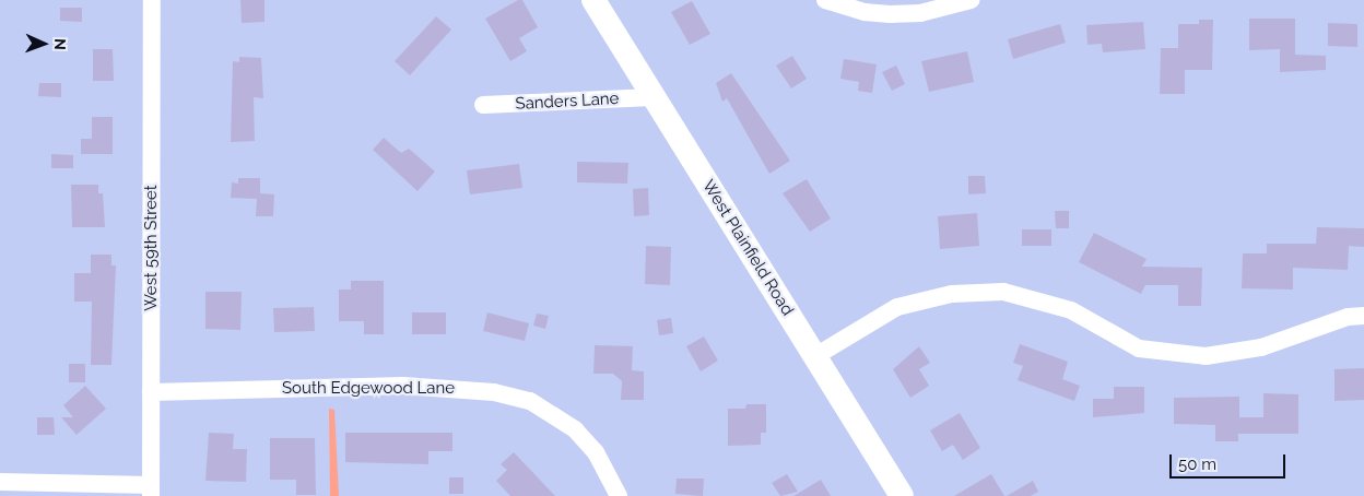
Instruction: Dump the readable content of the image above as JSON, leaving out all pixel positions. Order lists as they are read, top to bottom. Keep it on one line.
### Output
{"streets":{"main road":["West Plainfield Road"],"street":["Sanders Lane","West 59th Street","South Edgewood Lane"]},"crossings":[["Sanders Lane","West Plainfield Road"],["West 59th Street","South Edgewood Lane"]],"scale_bar":"50 m","north":"right"}
